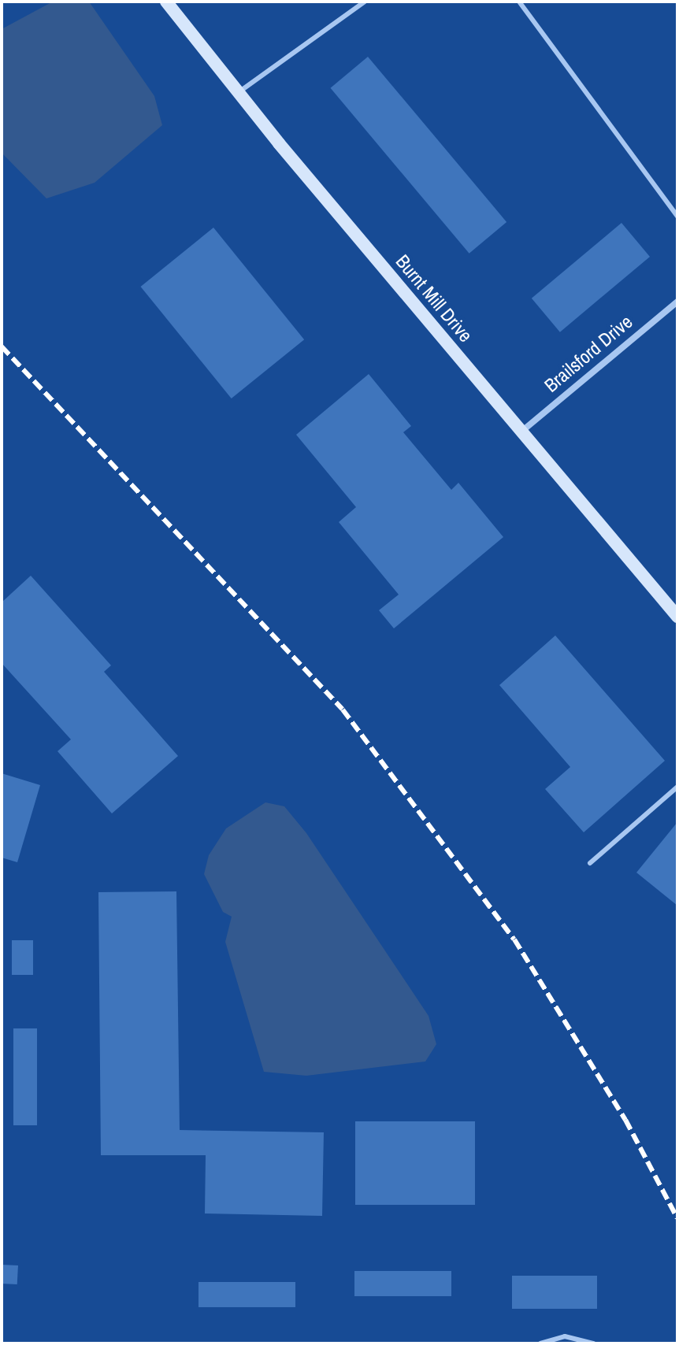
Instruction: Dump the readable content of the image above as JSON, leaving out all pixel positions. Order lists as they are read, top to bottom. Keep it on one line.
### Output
{"streets":{"street":["Burnt Mill Drive","Brailsford Drive"]},"crossings":[["Burnt Mill Drive","Brailsford Drive"]]}
